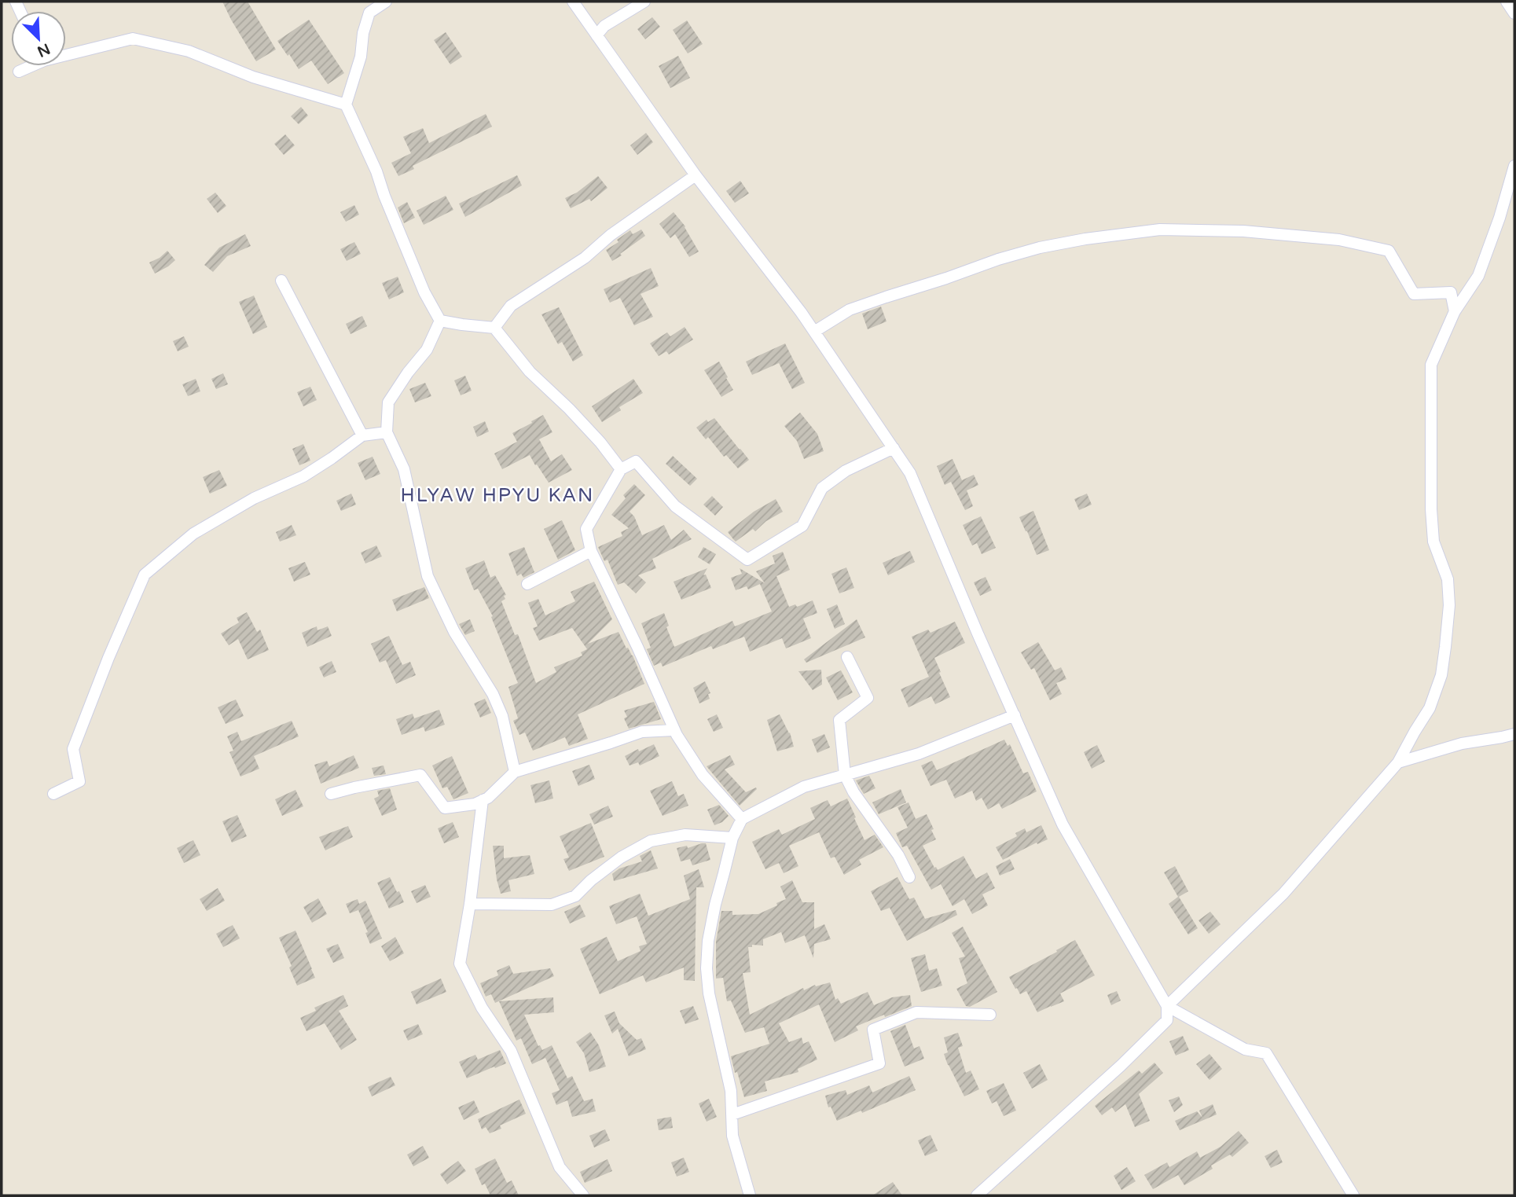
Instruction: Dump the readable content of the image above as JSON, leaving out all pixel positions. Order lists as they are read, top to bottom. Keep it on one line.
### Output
{"districts":["HLYAW HPYU KAN"],"north":"bottom right"}
